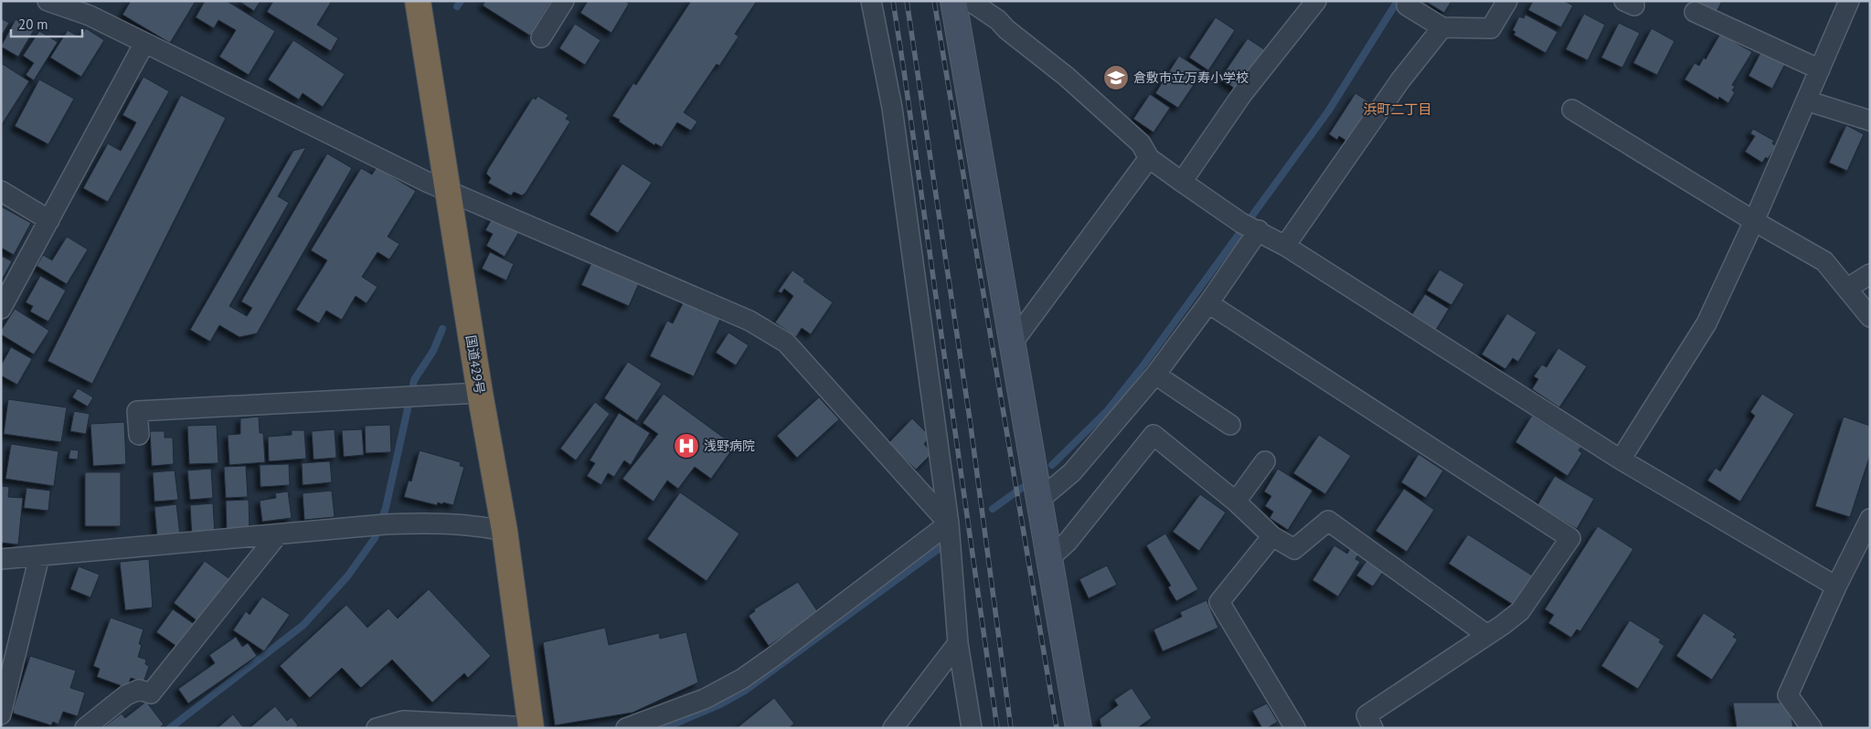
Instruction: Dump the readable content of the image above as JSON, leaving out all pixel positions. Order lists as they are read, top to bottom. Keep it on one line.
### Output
{"streets":{"highway":["国道429号"]},"districts":["浜町二丁目"],"places":{"school or university":["倉敷市立万寿小学校"],"hospital":["浅野病院"]},"scale_bar":"20 m"}
